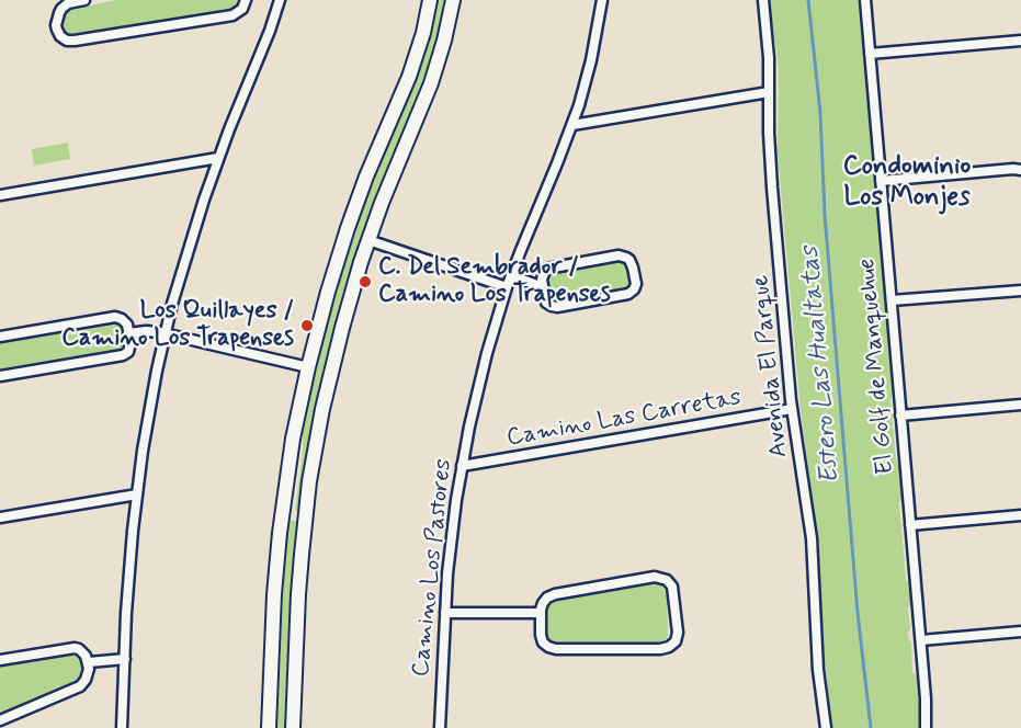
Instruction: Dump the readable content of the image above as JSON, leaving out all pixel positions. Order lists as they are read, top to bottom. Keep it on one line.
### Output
{"streets":{"street":["Avenida El Parque","El Golf de Manquehue","Camino Las Carretas","Camino Los Pastores"]},"crossings":[["Avenida El Parque","Camino Las Carretas"],["Camino Las Carretas","Camino Los Pastores"]],"districts":["Condominio Los Monjes"],"water":["Estero Las Hualtatas"],"places":["C. Del Sembrador / Camino Los Trapenses","Los Quillayes / Camino Los Trapenses"]}
